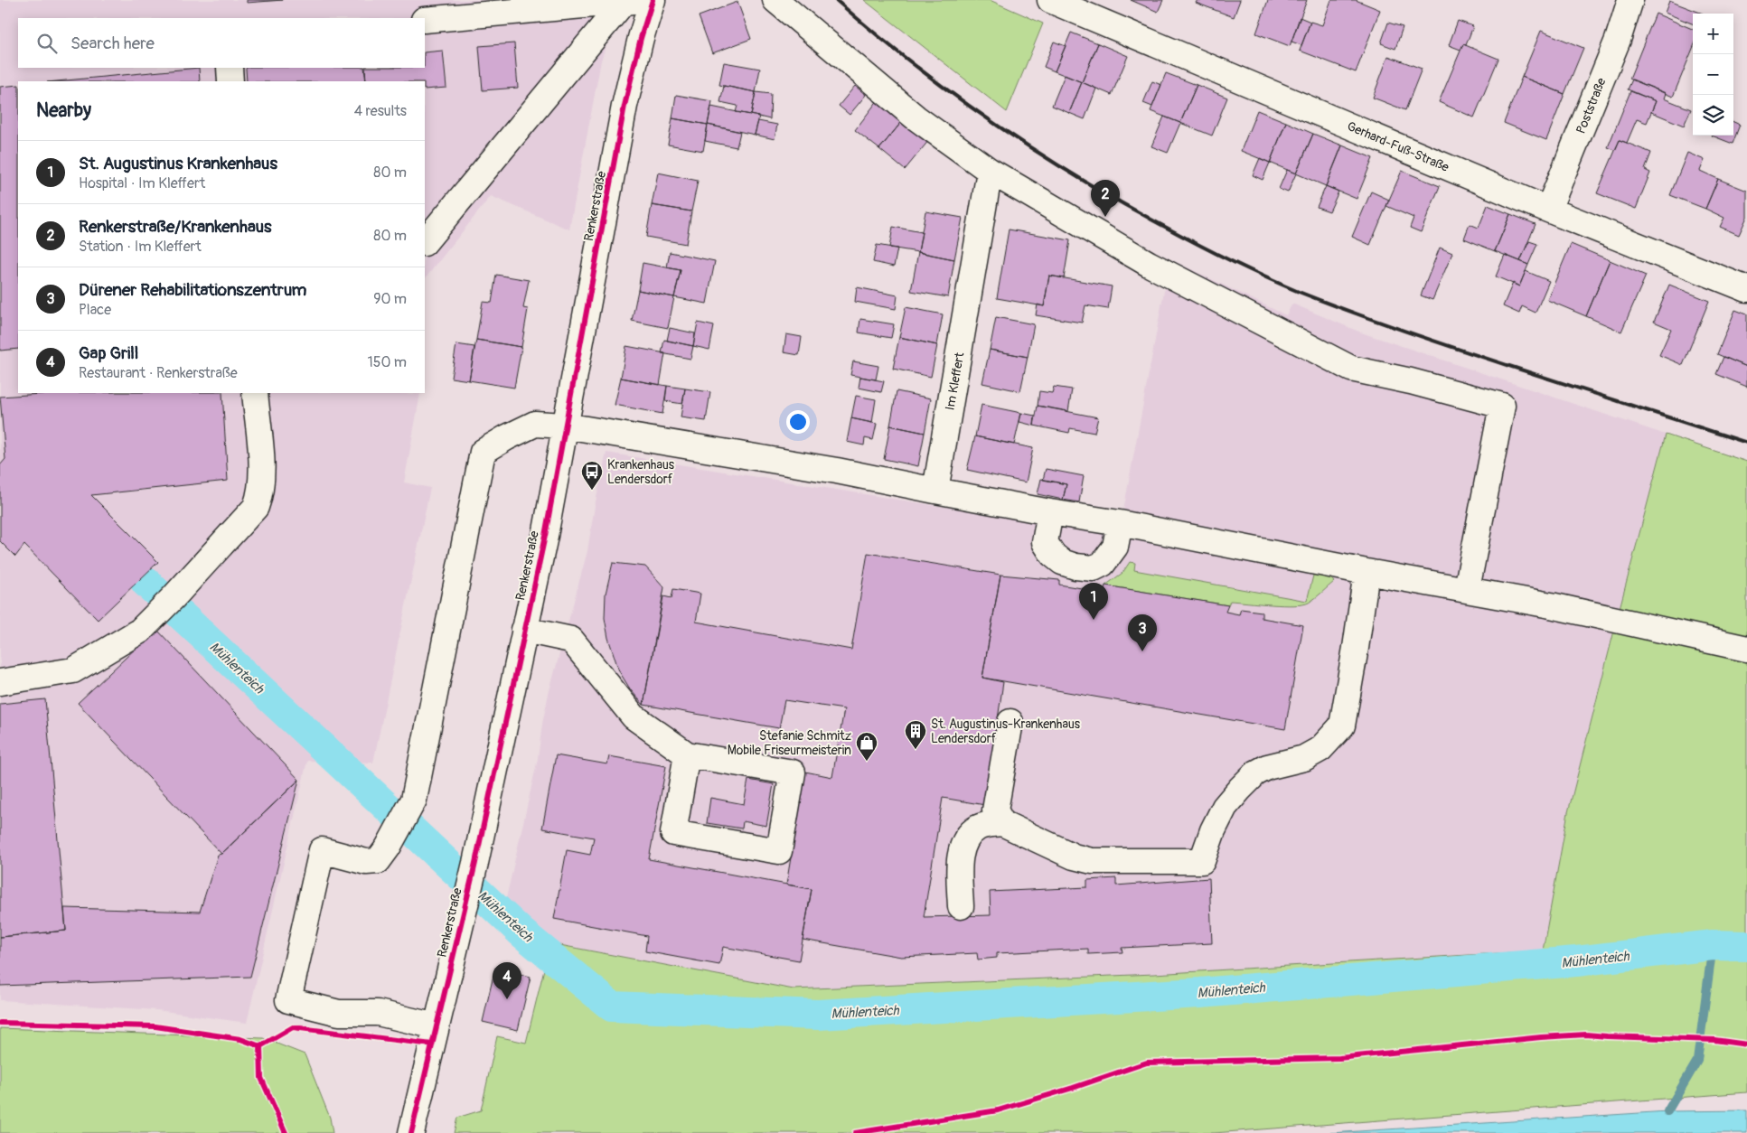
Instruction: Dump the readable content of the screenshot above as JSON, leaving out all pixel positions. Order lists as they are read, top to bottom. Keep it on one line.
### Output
{"streets":{"street":["Poststraße","Gerhard-Fuß-Straße","Renkerstraße","Im Kleffert"]},"crossings":[["Poststraße","Gerhard-Fuß-Straße"]],"water":["Mühlenteich"],"places":{"bus stop":["Krankenhaus Lendersdorf"],"building":["St. Augustinus-Krankenhaus Lendersdorf"],"shop":["Stefanie Schmitz Mobile Friseurmeisterin"]},"page":{"map_buttons":["+","−"],"search":"Search here","heading":["Nearby","4 results"],"list":[{"mark":"1","name":"St. Augustinus Krankenhaus","note":"Hospital · Im Kleffert","value":"80 m"},{"mark":"2","name":"Renkerstraße/Krankenhaus","note":"Station · Im Kleffert","value":"80 m"},{"mark":"3","name":"Dürener Rehabilitationszentrum","note":"Place","value":"90 m"},{"mark":"4","name":"Gap Grill","note":"Restaurant · Renkerstraße","value":"150 m"}],"pins":["2","1","3","4"]}}
